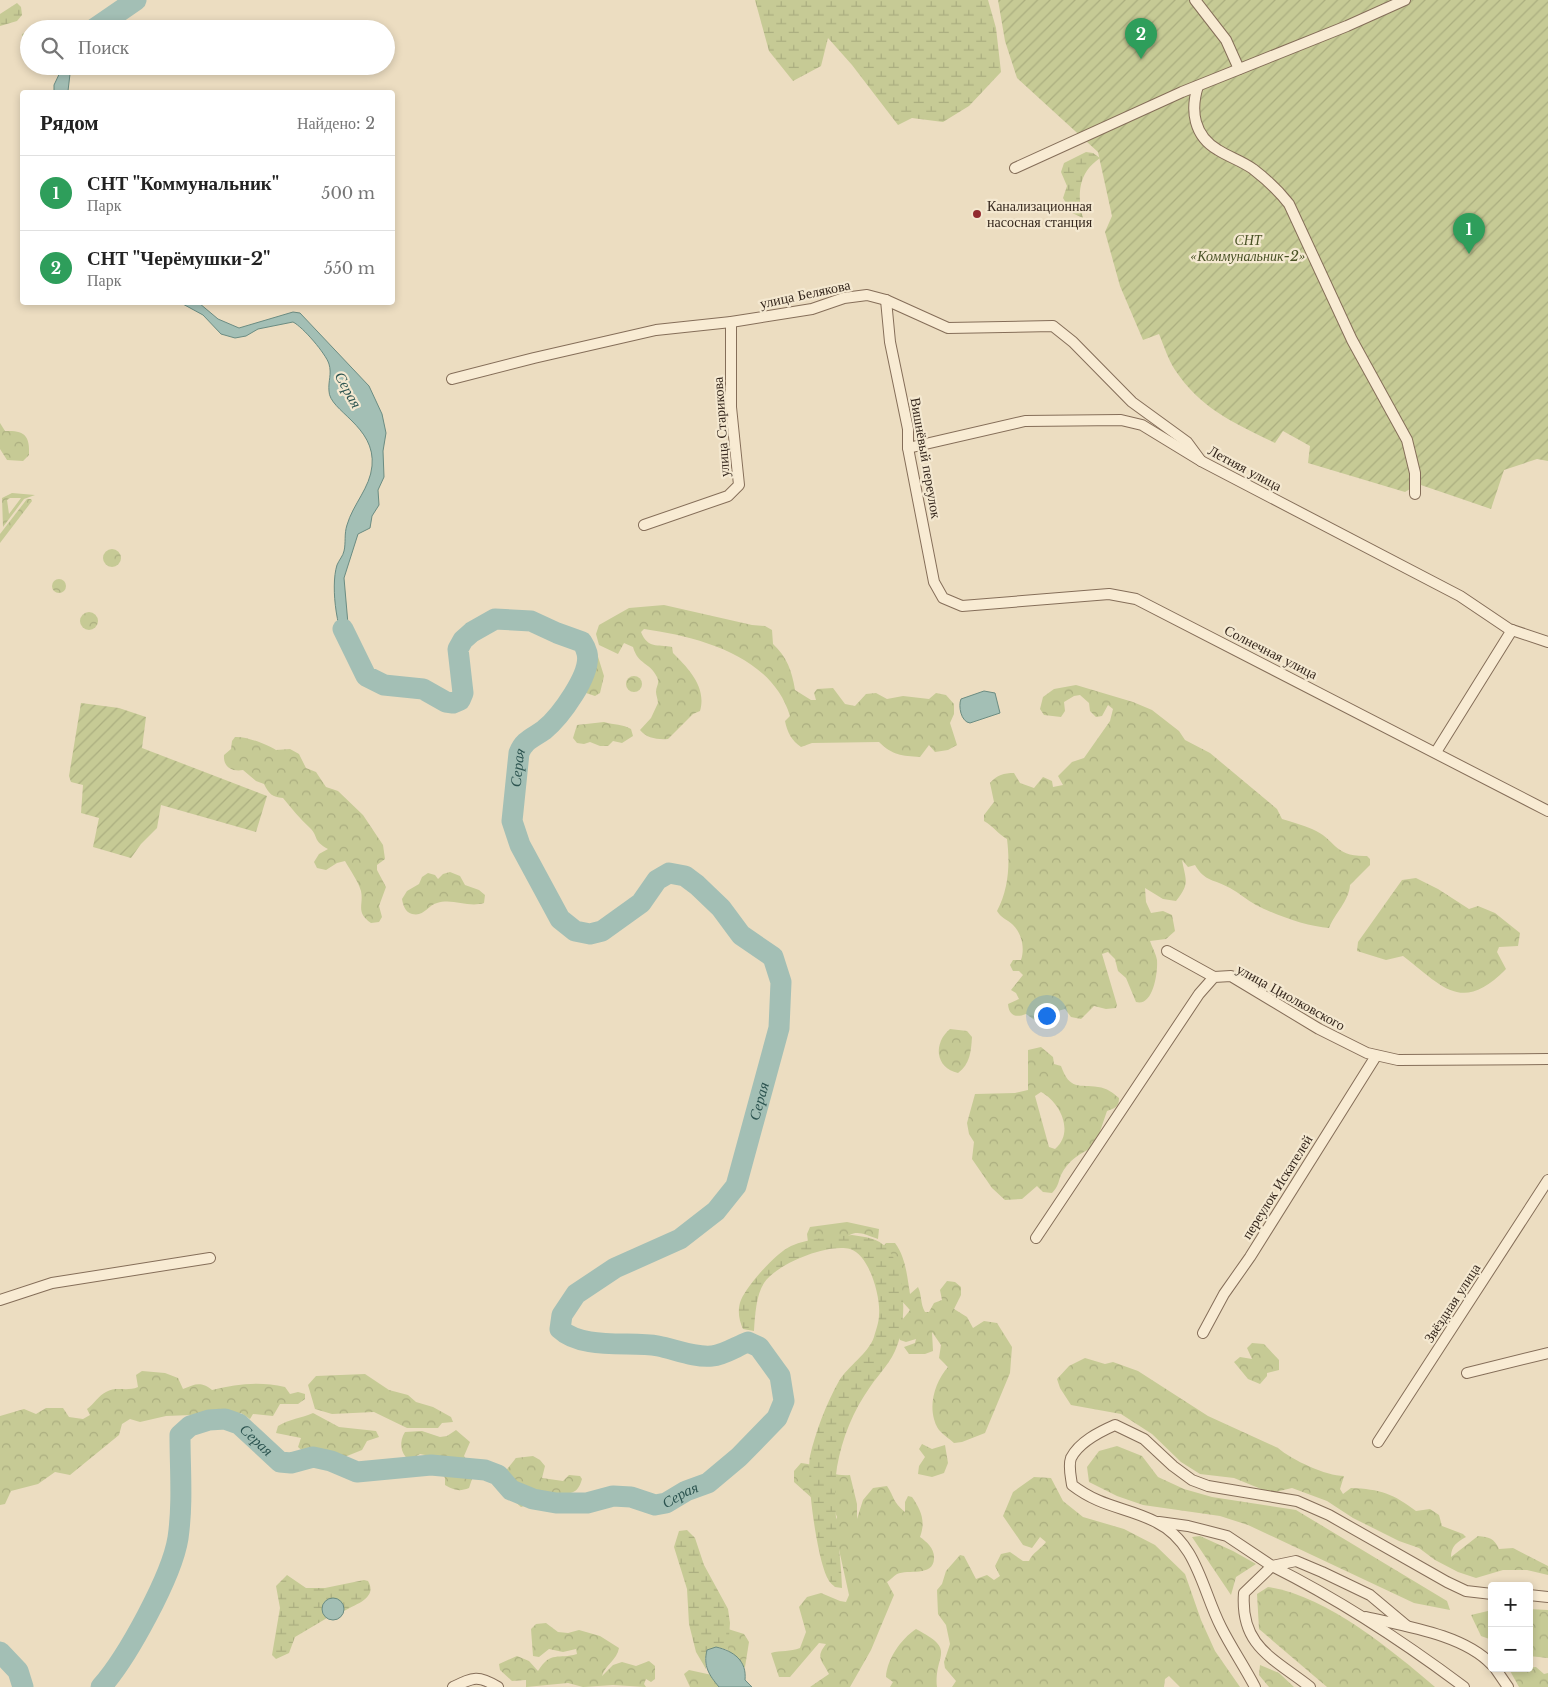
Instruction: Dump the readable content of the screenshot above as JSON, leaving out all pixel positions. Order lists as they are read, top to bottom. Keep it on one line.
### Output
{"streets":{"street":["улица Белякова","улица Старикова","Вишнёвый переулок","Летняя улица","Солнечная улица","улица Циолковского","переулок Искателей","Звёздная улица"]},"crossings":[["улица Белякова","улица Старикова"],["улица Белякова","Вишнёвый переулок"],["улица Белякова","Летняя улица"],["Вишнёвый переулок","Летняя улица"],["Вишнёвый переулок","Солнечная улица"],["улица Циолковского","переулок Искателей"]],"water":["Серая"],"parks":["СНТ «Коммунальник-2»"],"places":["Канализационная насосная станция"],"page":{"pins":["2","1"],"search":"Поиск","heading":["Рядом","Найдено: 2"],"list":[{"mark":"1","name":"СНТ \"Коммунальник\"","note":"Парк","value":"500 m"},{"mark":"2","name":"СНТ \"Черёмушки-2\"","note":"Парк","value":"550 m"}],"map_buttons":["+","−"]}}
